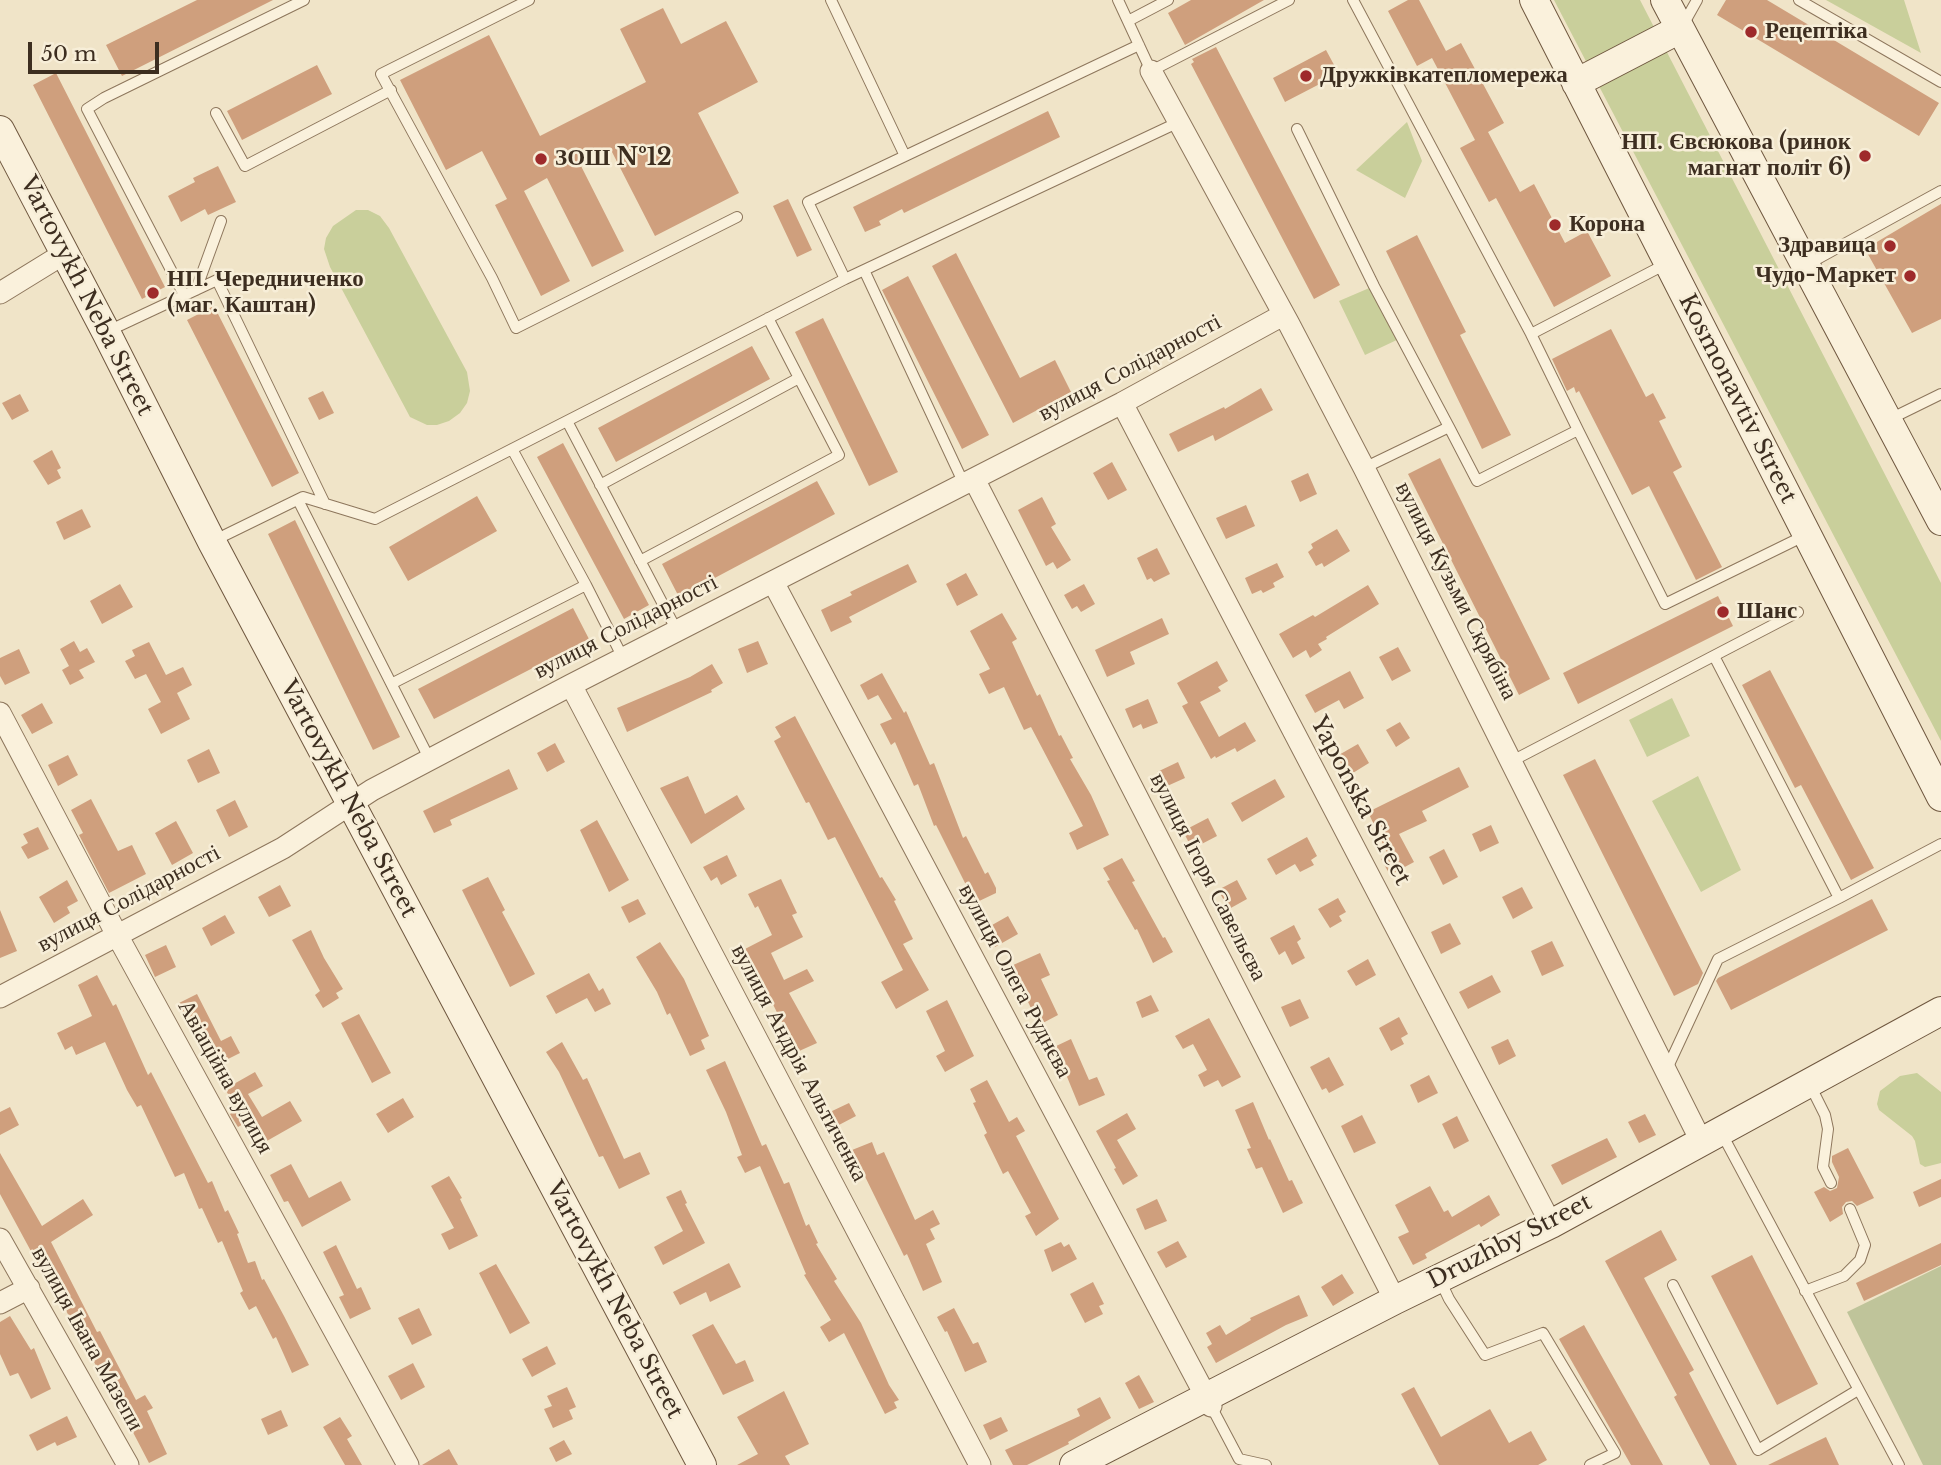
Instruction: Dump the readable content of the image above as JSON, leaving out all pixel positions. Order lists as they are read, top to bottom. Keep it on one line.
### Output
{"streets":{"street":["Vartovykh Neba Street","вулиця Солідарності","Kosmonavtiv Street","вулиця Кузьми Скрябіна","Yaponska Street","вулиця Ігоря Савельєва","вулиця Олега Руднєва","вулиця Андрія Альтиченка","Авіаційна вулиця","Druzhby Street","вулиця Івана Мазепи"]},"crossings":[["Vartovykh Neba Street","вулиця Солідарності"],["вулиця Солідарності","Yaponska Street"],["вулиця Солідарності","вулиця Ігоря Савельєва"],["вулиця Солідарності","вулиця Олега Руднєва"],["вулиця Солідарності","вулиця Андрія Альтиченка"],["вулиця Солідарності","Авіаційна вулиця"],["Yaponska Street","Druzhby Street"],["вулиця Ігоря Савельєва","Druzhby Street"],["вулиця Олега Руднєва","Druzhby Street"]],"places":["Рецептіка","Дружківкатепломережа","НП. Євсюкова (ринок магнат політ 6)","ЗОШ №12","Корона","Здравица","Чудо-Маркет","НП. Чередниченко (маг. Каштан)","Шанс"],"scale_bar":"50 m"}
